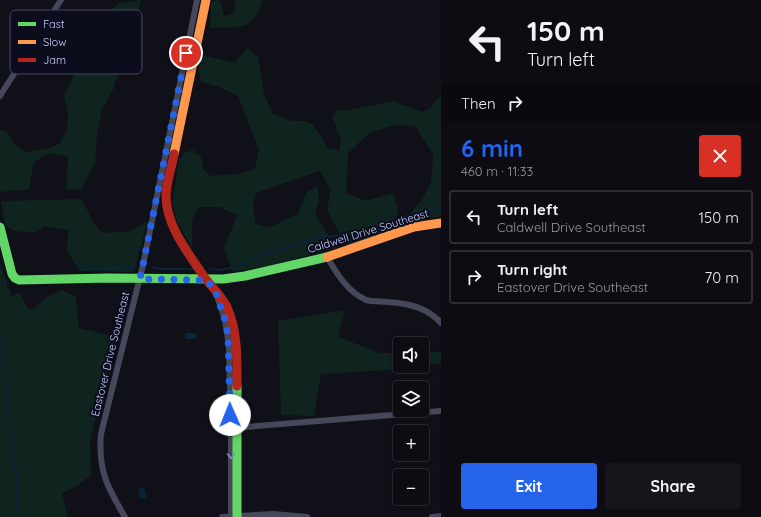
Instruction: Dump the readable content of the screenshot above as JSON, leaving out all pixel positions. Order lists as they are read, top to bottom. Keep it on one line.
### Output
{"streets":{"street":["Caldwell Drive Southeast","Eastover Drive Southeast"]},"crossings":[["Caldwell Drive Southeast","Eastover Drive Southeast"]],"legend":["Fast","Slow","Jam"],"page":{"turn":["150 m","Turn left"],"then":"Then","heading":["6 min","460 m · 11:33"],"list":[{"name":"Turn left","note":"Caldwell Drive Southeast","value":"150 m"},{"name":"Turn right","note":"Eastover Drive Southeast","value":"70 m"}],"map_buttons":["+","−"],"buttons":["Exit","Share"]}}
